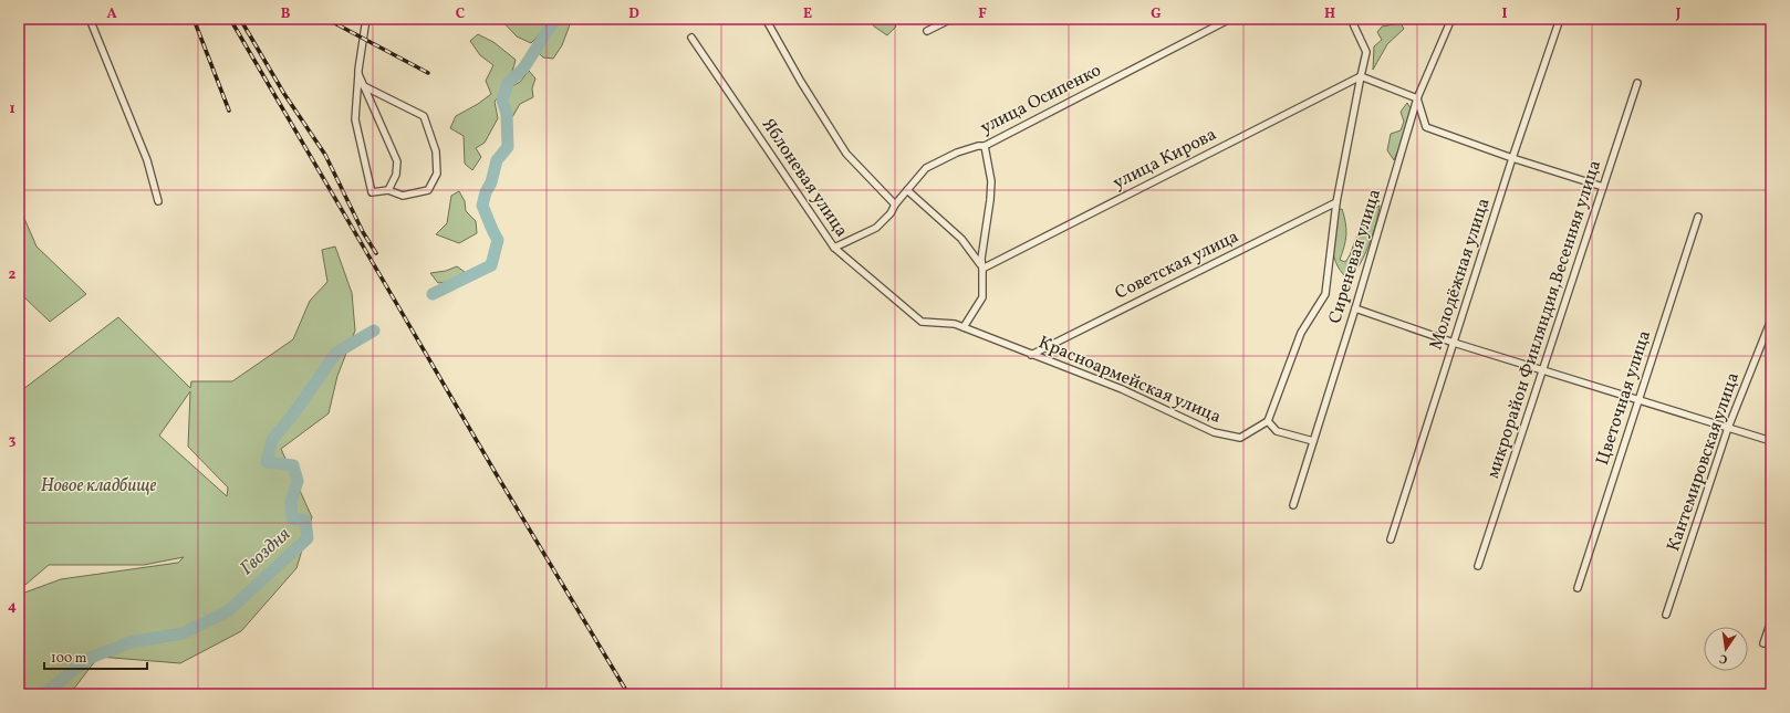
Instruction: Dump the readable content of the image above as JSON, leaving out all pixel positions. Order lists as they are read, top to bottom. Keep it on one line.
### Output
{"streets":{"street":["улица Осипенко","улица Кирова","Яблоневая улица","Сиреневая улица","Советская улица","Молодёжная улица","микрорайон Финляндия,Весенняя улица","Красноармейская улица","Цветочная улица","Кантемировская улица"]},"crossings":[["улица Осипенко","Яблоневая улица"],["Яблоневая улица","Красноармейская улица"],["Советская улица","Красноармейская улица"]],"water":["Гвоздня"],"parks":["Новое кладбище"],"scale_bar":"100 m","north":"bottom","grid":{"columns":["A","B","C","D","E","F","G","H","I","J"],"rows":["1","2","3","4"]}}
